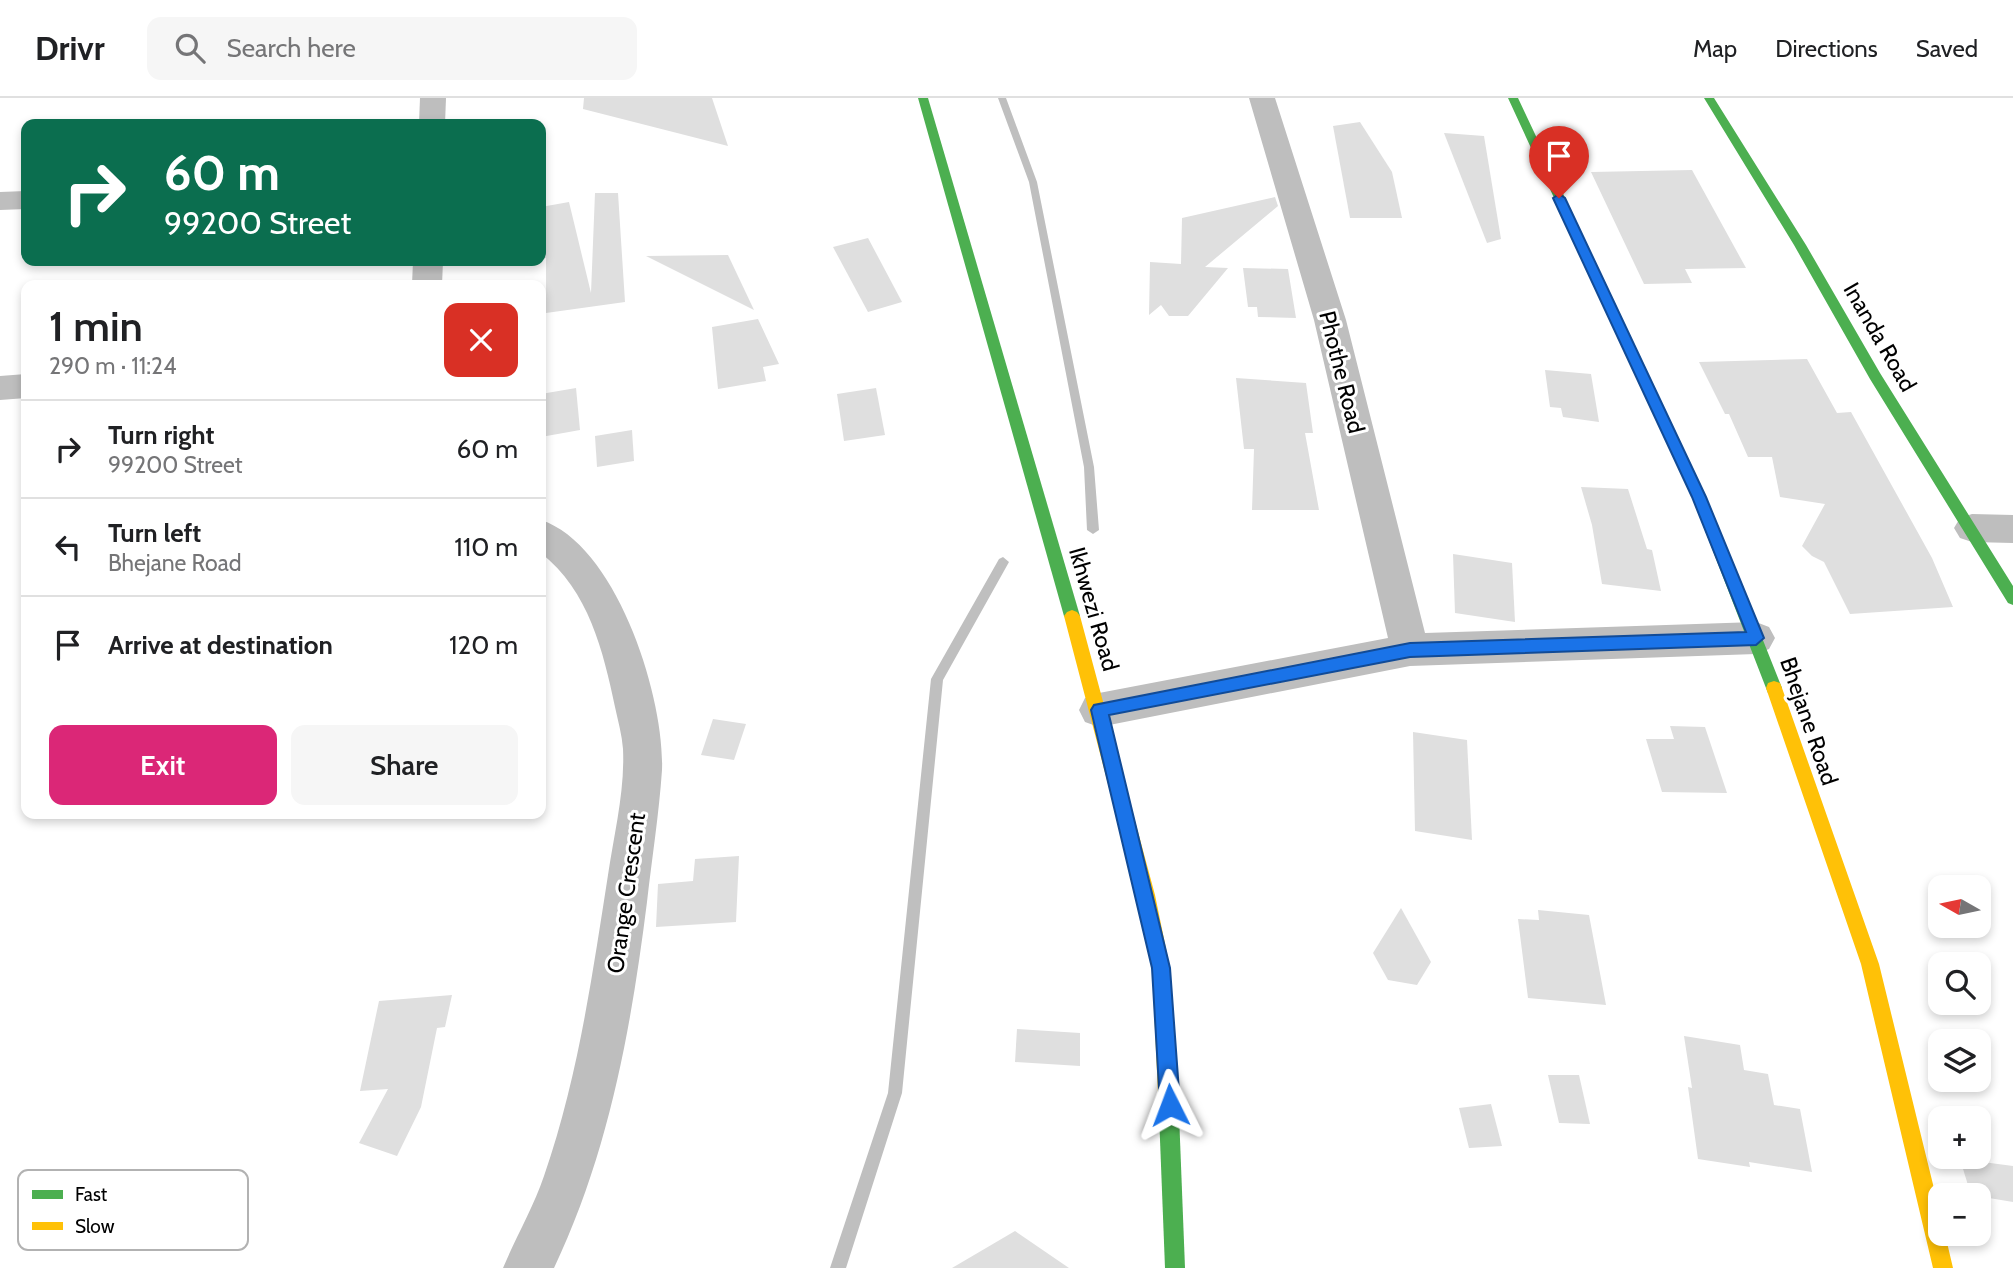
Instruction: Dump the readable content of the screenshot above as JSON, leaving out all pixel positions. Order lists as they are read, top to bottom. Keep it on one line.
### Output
{"streets":{"street":["Inanda Road","Phothe Road","Ikhwezi Road","Bhejane Road","Orange Crescent"]},"legend":["Fast","Slow"],"north":"left","page":{"header":"Drivr","search":"Search here","nav":["Map","Directions","Saved"],"turn":["60 m","99200 Street"],"heading":["1 min","290 m · 11:24"],"list":[{"name":"Turn right","note":"99200 Street","value":"60 m"},{"name":"Turn left","note":"Bhejane Road","value":"110 m"},{"name":"Arrive at destination","value":"120 m"}],"buttons":["Exit","Share"],"map_buttons":["+","−"]}}
